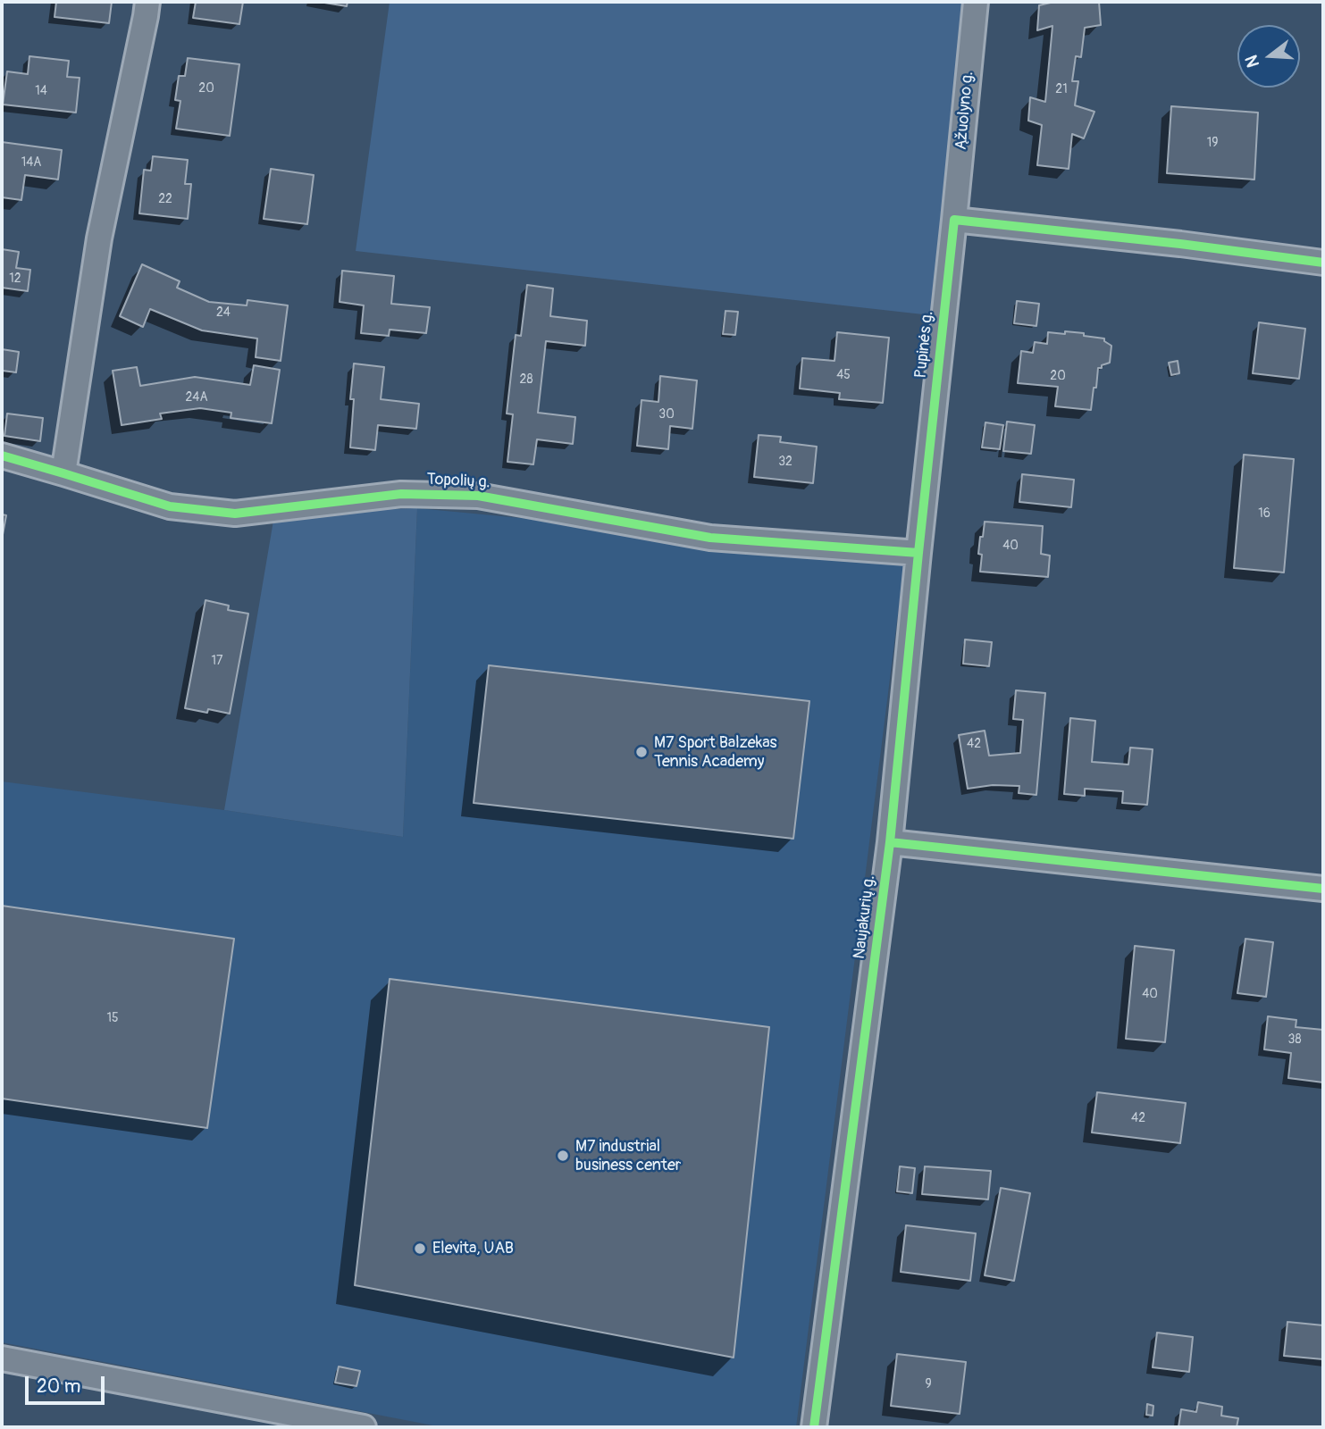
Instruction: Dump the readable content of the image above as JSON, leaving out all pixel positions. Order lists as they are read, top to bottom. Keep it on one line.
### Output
{"streets":{"street":["Ąžuolyno g.","Pupinės g.","Topolių g.","Naujakurių g."]},"crossings":[["Ąžuolyno g.","Pupinės g."],["Pupinės g.","Topolių g."],["Pupinės g.","Naujakurių g."]],"places":["M7 Sport Balzekas Tennis Academy","M7 industrial business center","Elevita, UAB"],"house_numbers":["20","21","14","19","14A","22","12","24","45","20","28","24A","30","32","16","40","17","42","40","15","38","42","9"],"scale_bar":"20 m","north":"left"}
